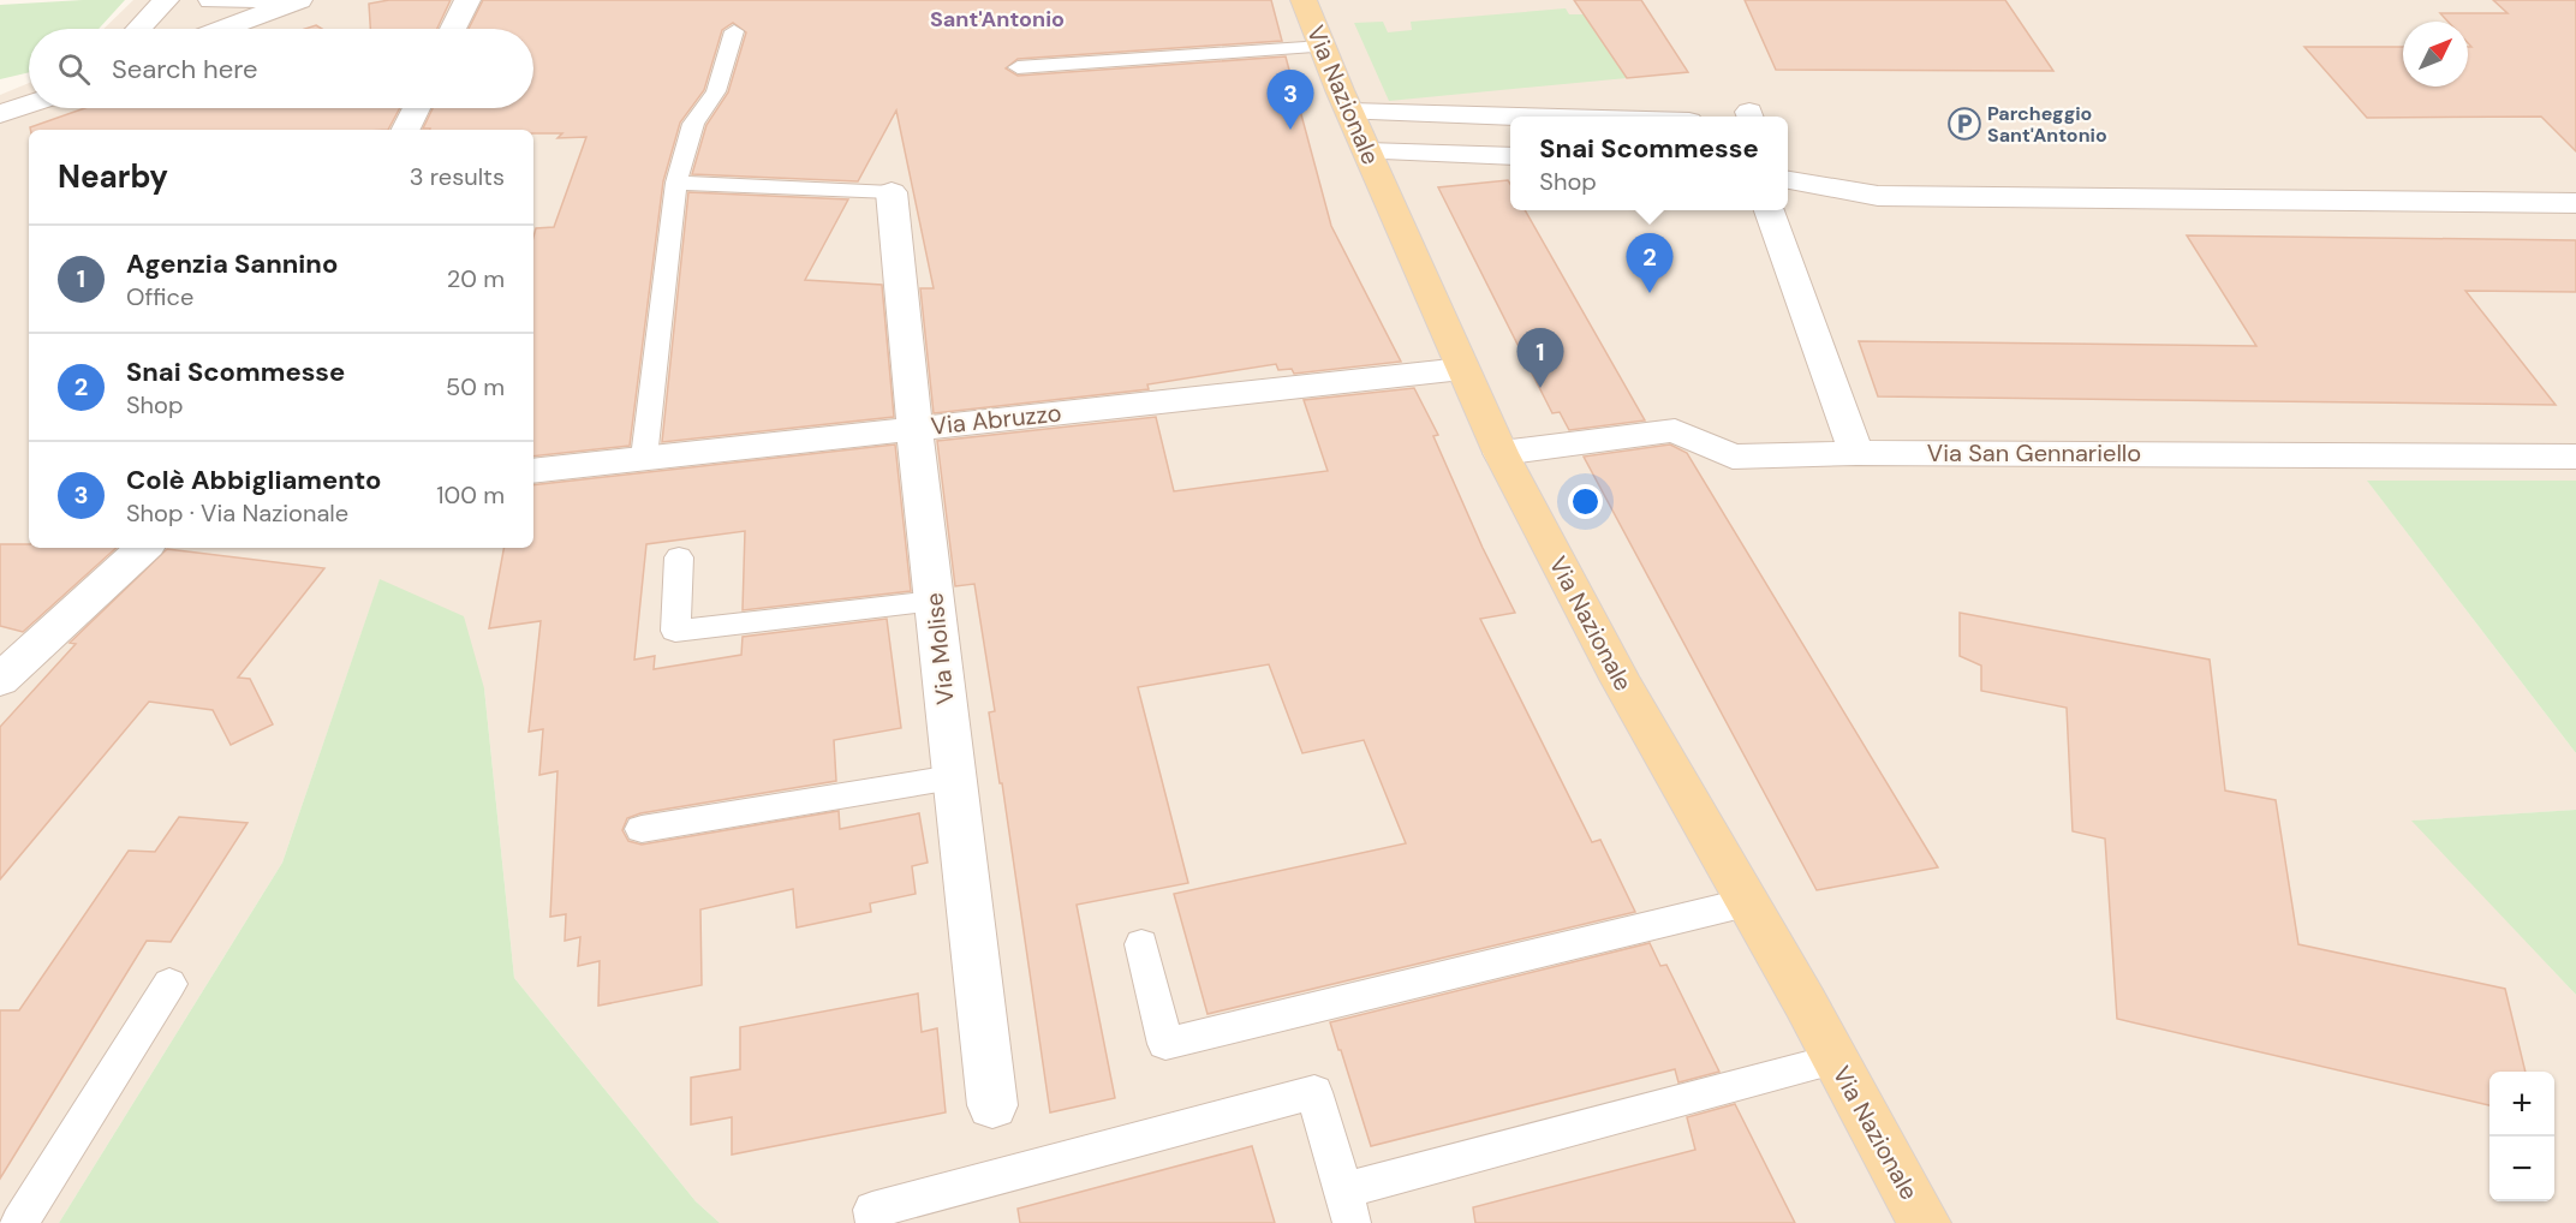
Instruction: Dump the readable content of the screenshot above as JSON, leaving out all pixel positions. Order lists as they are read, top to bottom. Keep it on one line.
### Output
{"streets":{"main road":["Via Nazionale"],"street":["Via Abruzzo","Via San Gennariello","Via Molise"]},"crossings":[["Via Nazionale","Via Abruzzo"],["Via Nazionale","Via San Gennariello"],["Via Abruzzo","Via Molise"]],"districts":["Sant'Antonio"],"places":{"parking":["Parcheggio Sant'Antonio"]},"north":"top right","page":{"search":"Search here","pins":["3","2","1"],"popup":["Snai Scommesse","Shop"],"heading":["Nearby","3 results"],"list":[{"mark":"1","name":"Agenzia Sannino","note":"Office","value":"20 m"},{"mark":"2","name":"Snai Scommesse","note":"Shop","value":"50 m"},{"mark":"3","name":"Colè Abbigliamento","note":"Shop · Via Nazionale","value":"100 m"}],"map_buttons":["+","−"]}}
